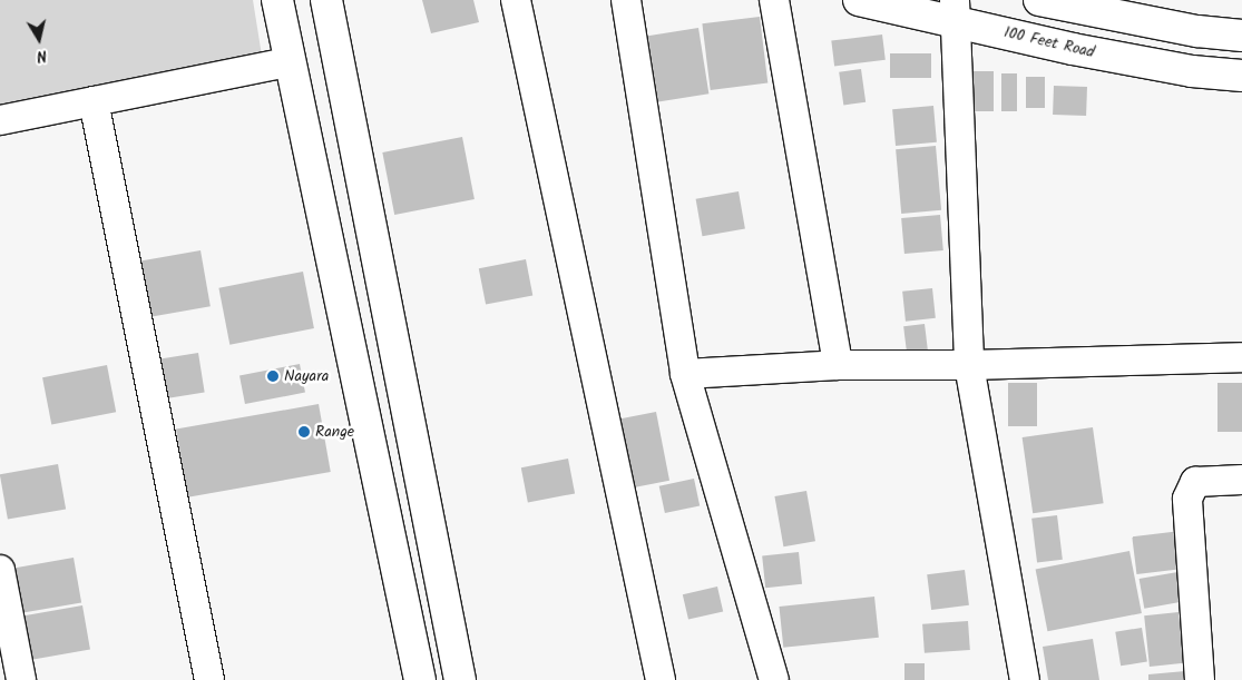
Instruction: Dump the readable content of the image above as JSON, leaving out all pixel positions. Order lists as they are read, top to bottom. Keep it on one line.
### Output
{"streets":{"main road":["100 Feet Road"]},"places":["Nayara","Range"],"north":"bottom"}
